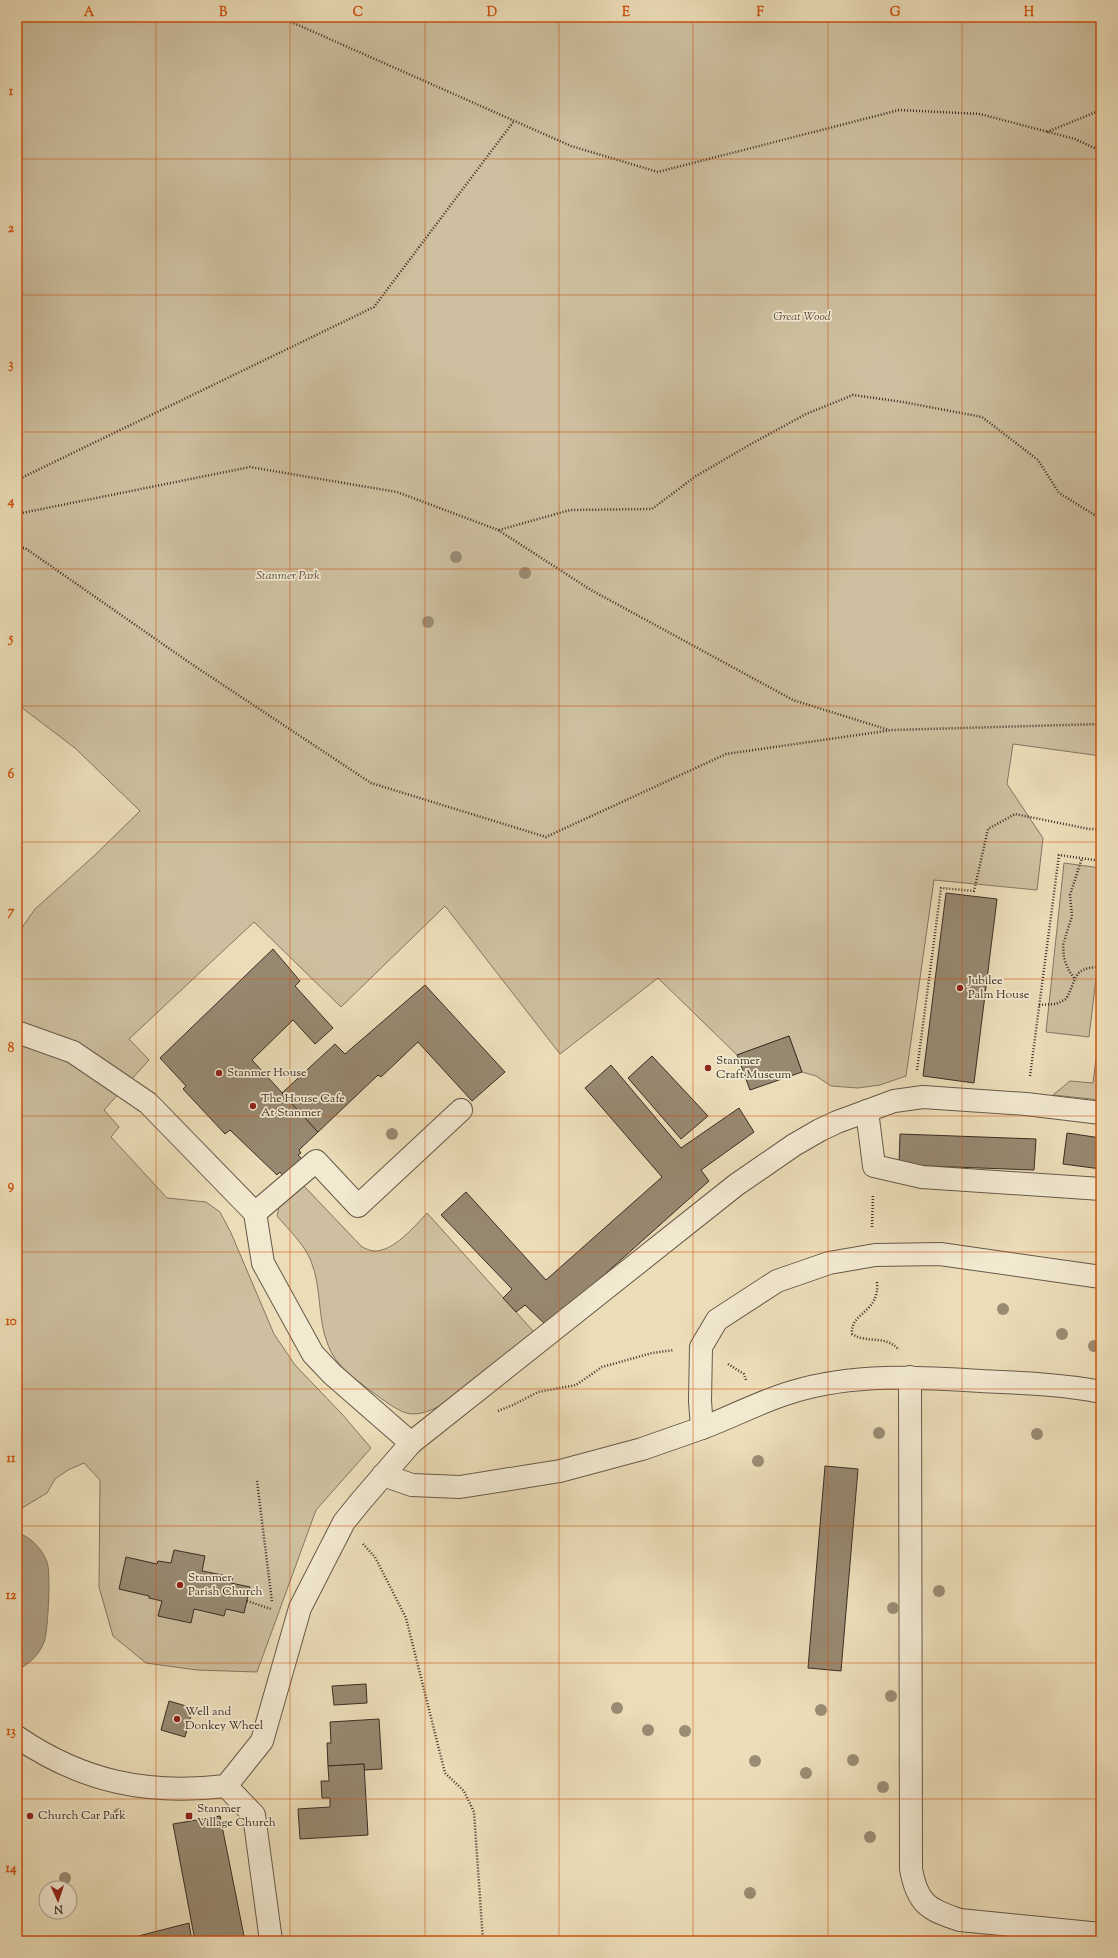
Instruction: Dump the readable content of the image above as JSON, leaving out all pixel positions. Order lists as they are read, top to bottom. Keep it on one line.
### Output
{"parks":["Great Wood","Stanmer Park"],"places":{"other":["Jubilee Palm House","Stanmer Craft Museum","Stanmer House","The House Cafe At Stanmer","Stanmer Parish Church","Well and Donkey Wheel","Church Car Park"],"transit":["Stanmer Village Church"]},"north":"bottom","grid":{"columns":["A","B","C","D","E","F","G","H"],"rows":["1","2","3","4","5","6","7","8","9","10","11","12","13","14"]}}
